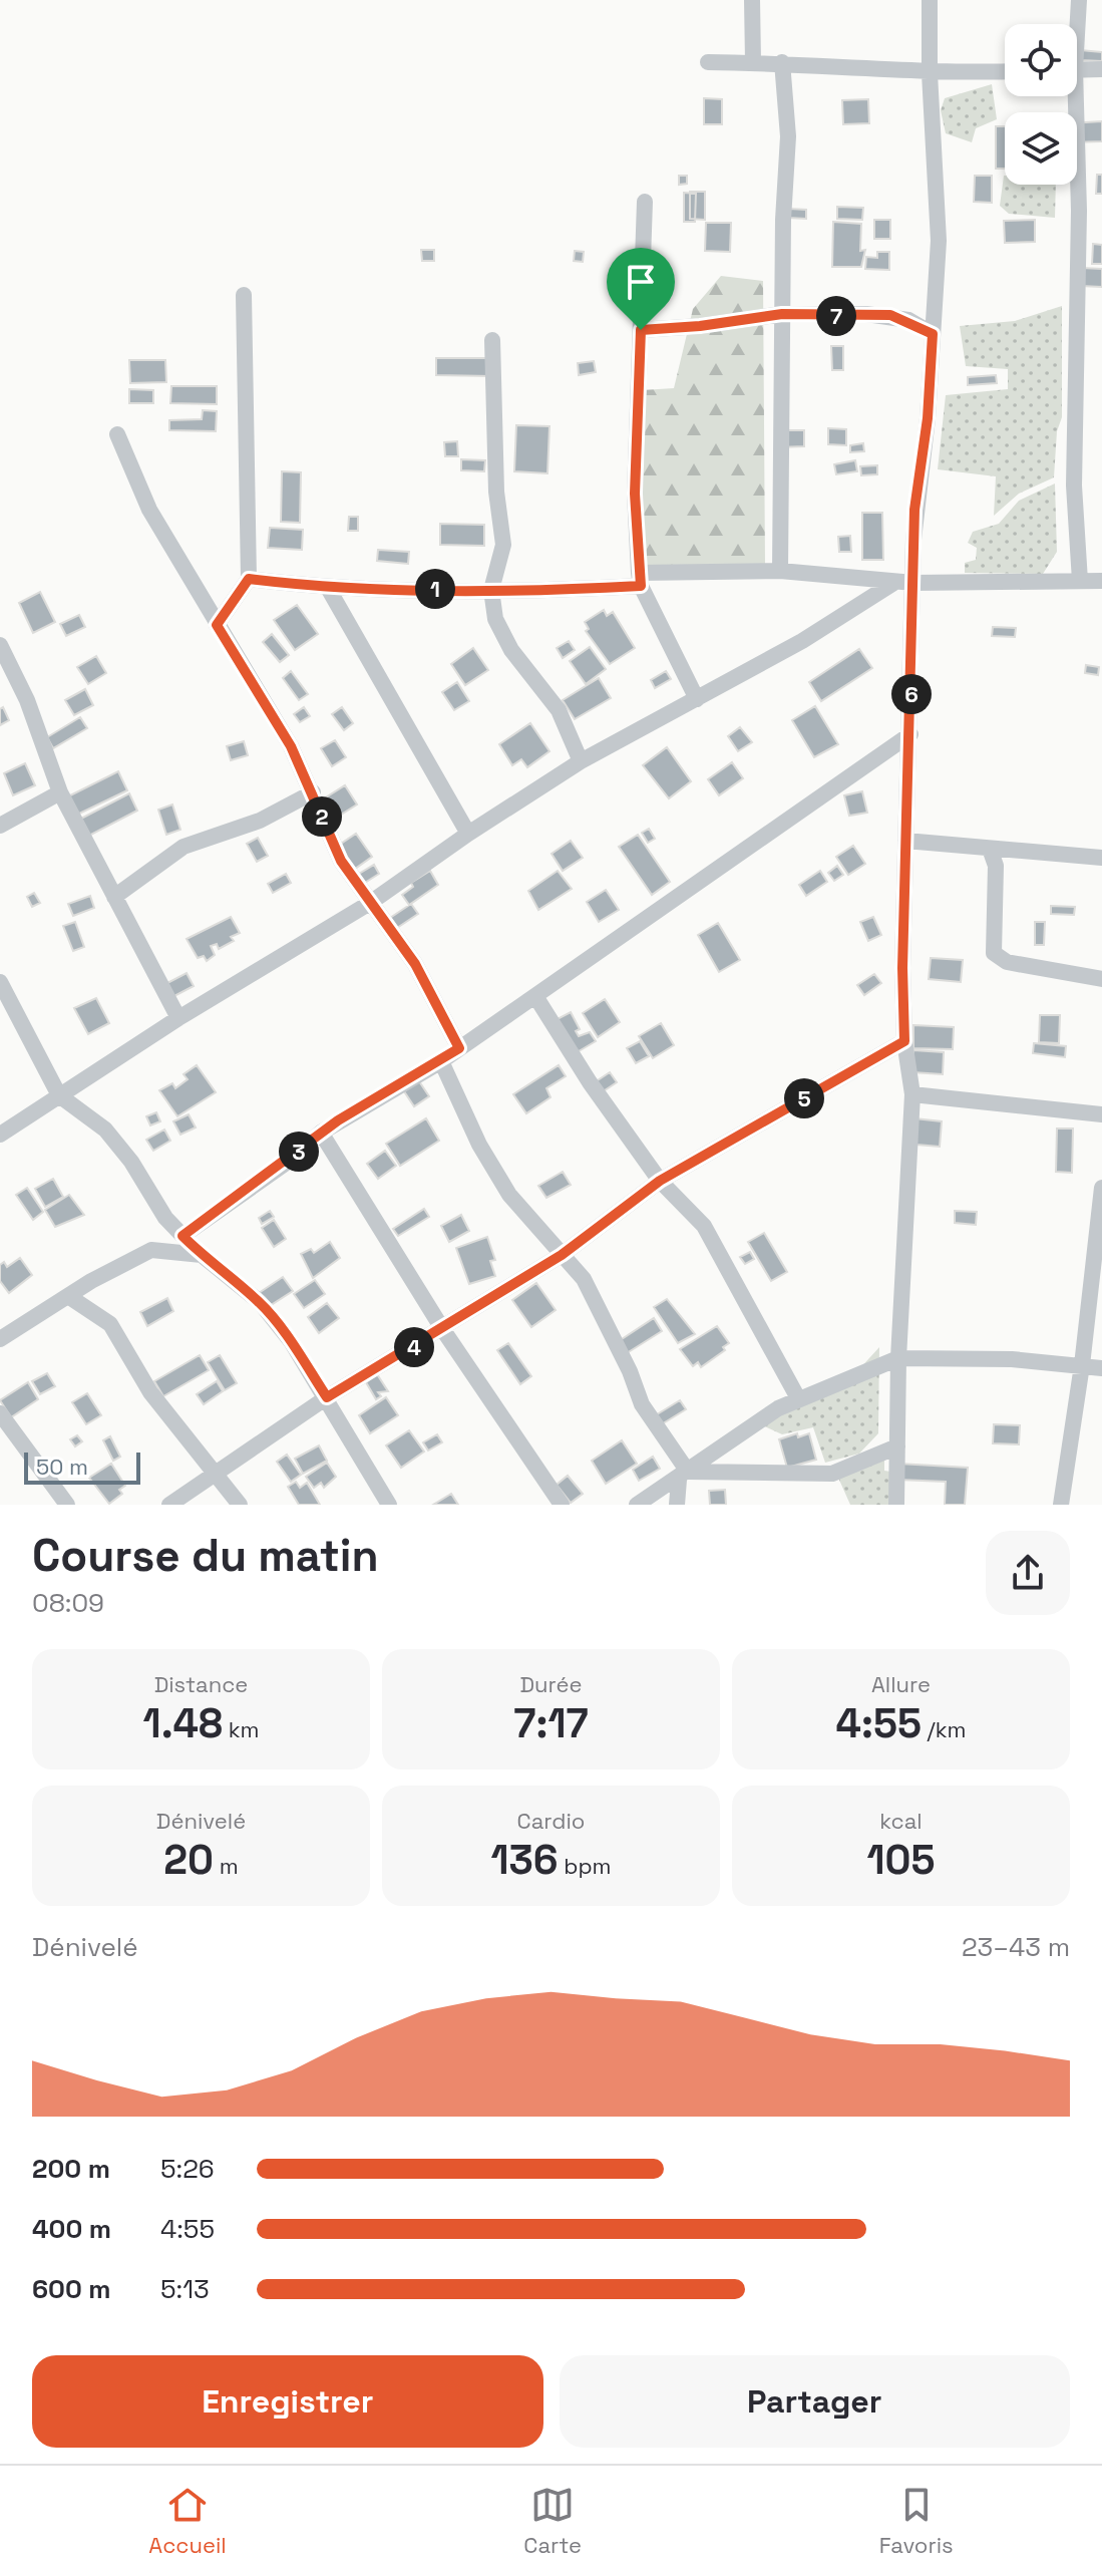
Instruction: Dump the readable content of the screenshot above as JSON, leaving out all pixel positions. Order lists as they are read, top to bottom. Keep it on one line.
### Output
{"scale_bar":"50 m","page":{"pins":["7","1","6","2","5","3","4"],"scale":"50 m","heading":["Course du matin","08:09"],"stats":[["Distance","1.48 km"],["Durée","7:17"],["Allure","4:55 /km"],["Dénivelé","20 m"],["Cardio","136 bpm"],["kcal","105"]],"chart":["Dénivelé","23–43 m"],"list":[{"name":"200 m","note":"5:26"},{"name":"400 m","note":"4:55"},{"name":"600 m","note":"5:13"}],"buttons":["Enregistrer","Partager"],"tabs":["Accueil","Carte","Favoris"]}}
